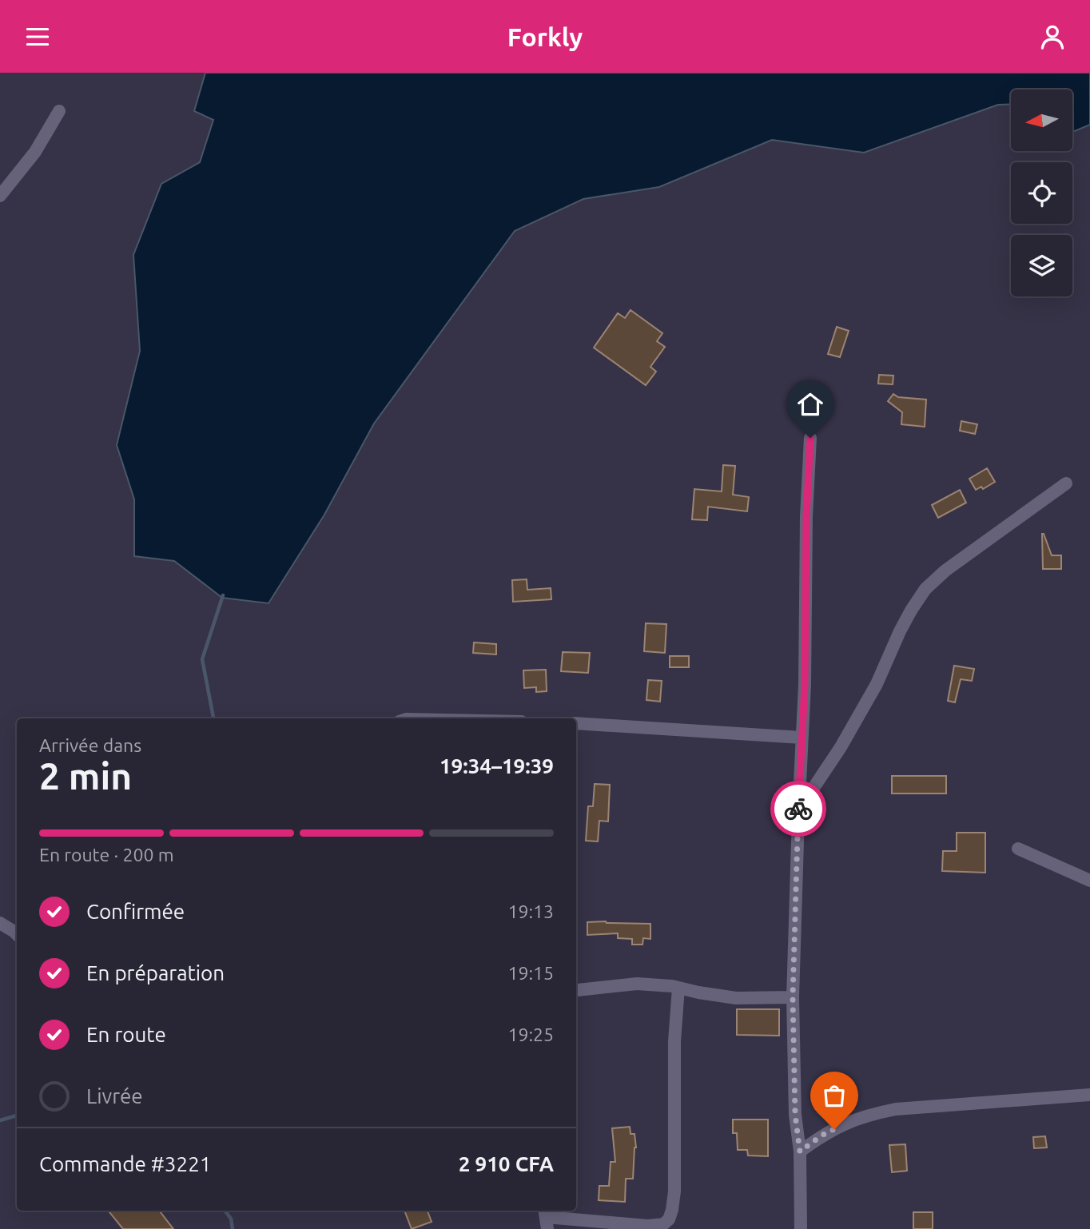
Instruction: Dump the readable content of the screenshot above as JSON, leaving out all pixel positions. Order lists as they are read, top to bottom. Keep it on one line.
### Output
{"north":"left","page":{"header":"Forkly","heading":["2 min","Arrivée dans","19:34–19:39"],"panel":["Commande #3221","2 910 CFA"],"bar":"En route · 200 m","list":[["Confirmée","19:13"],["En préparation","19:15"],["En route","19:25"],"Livrée"]}}
